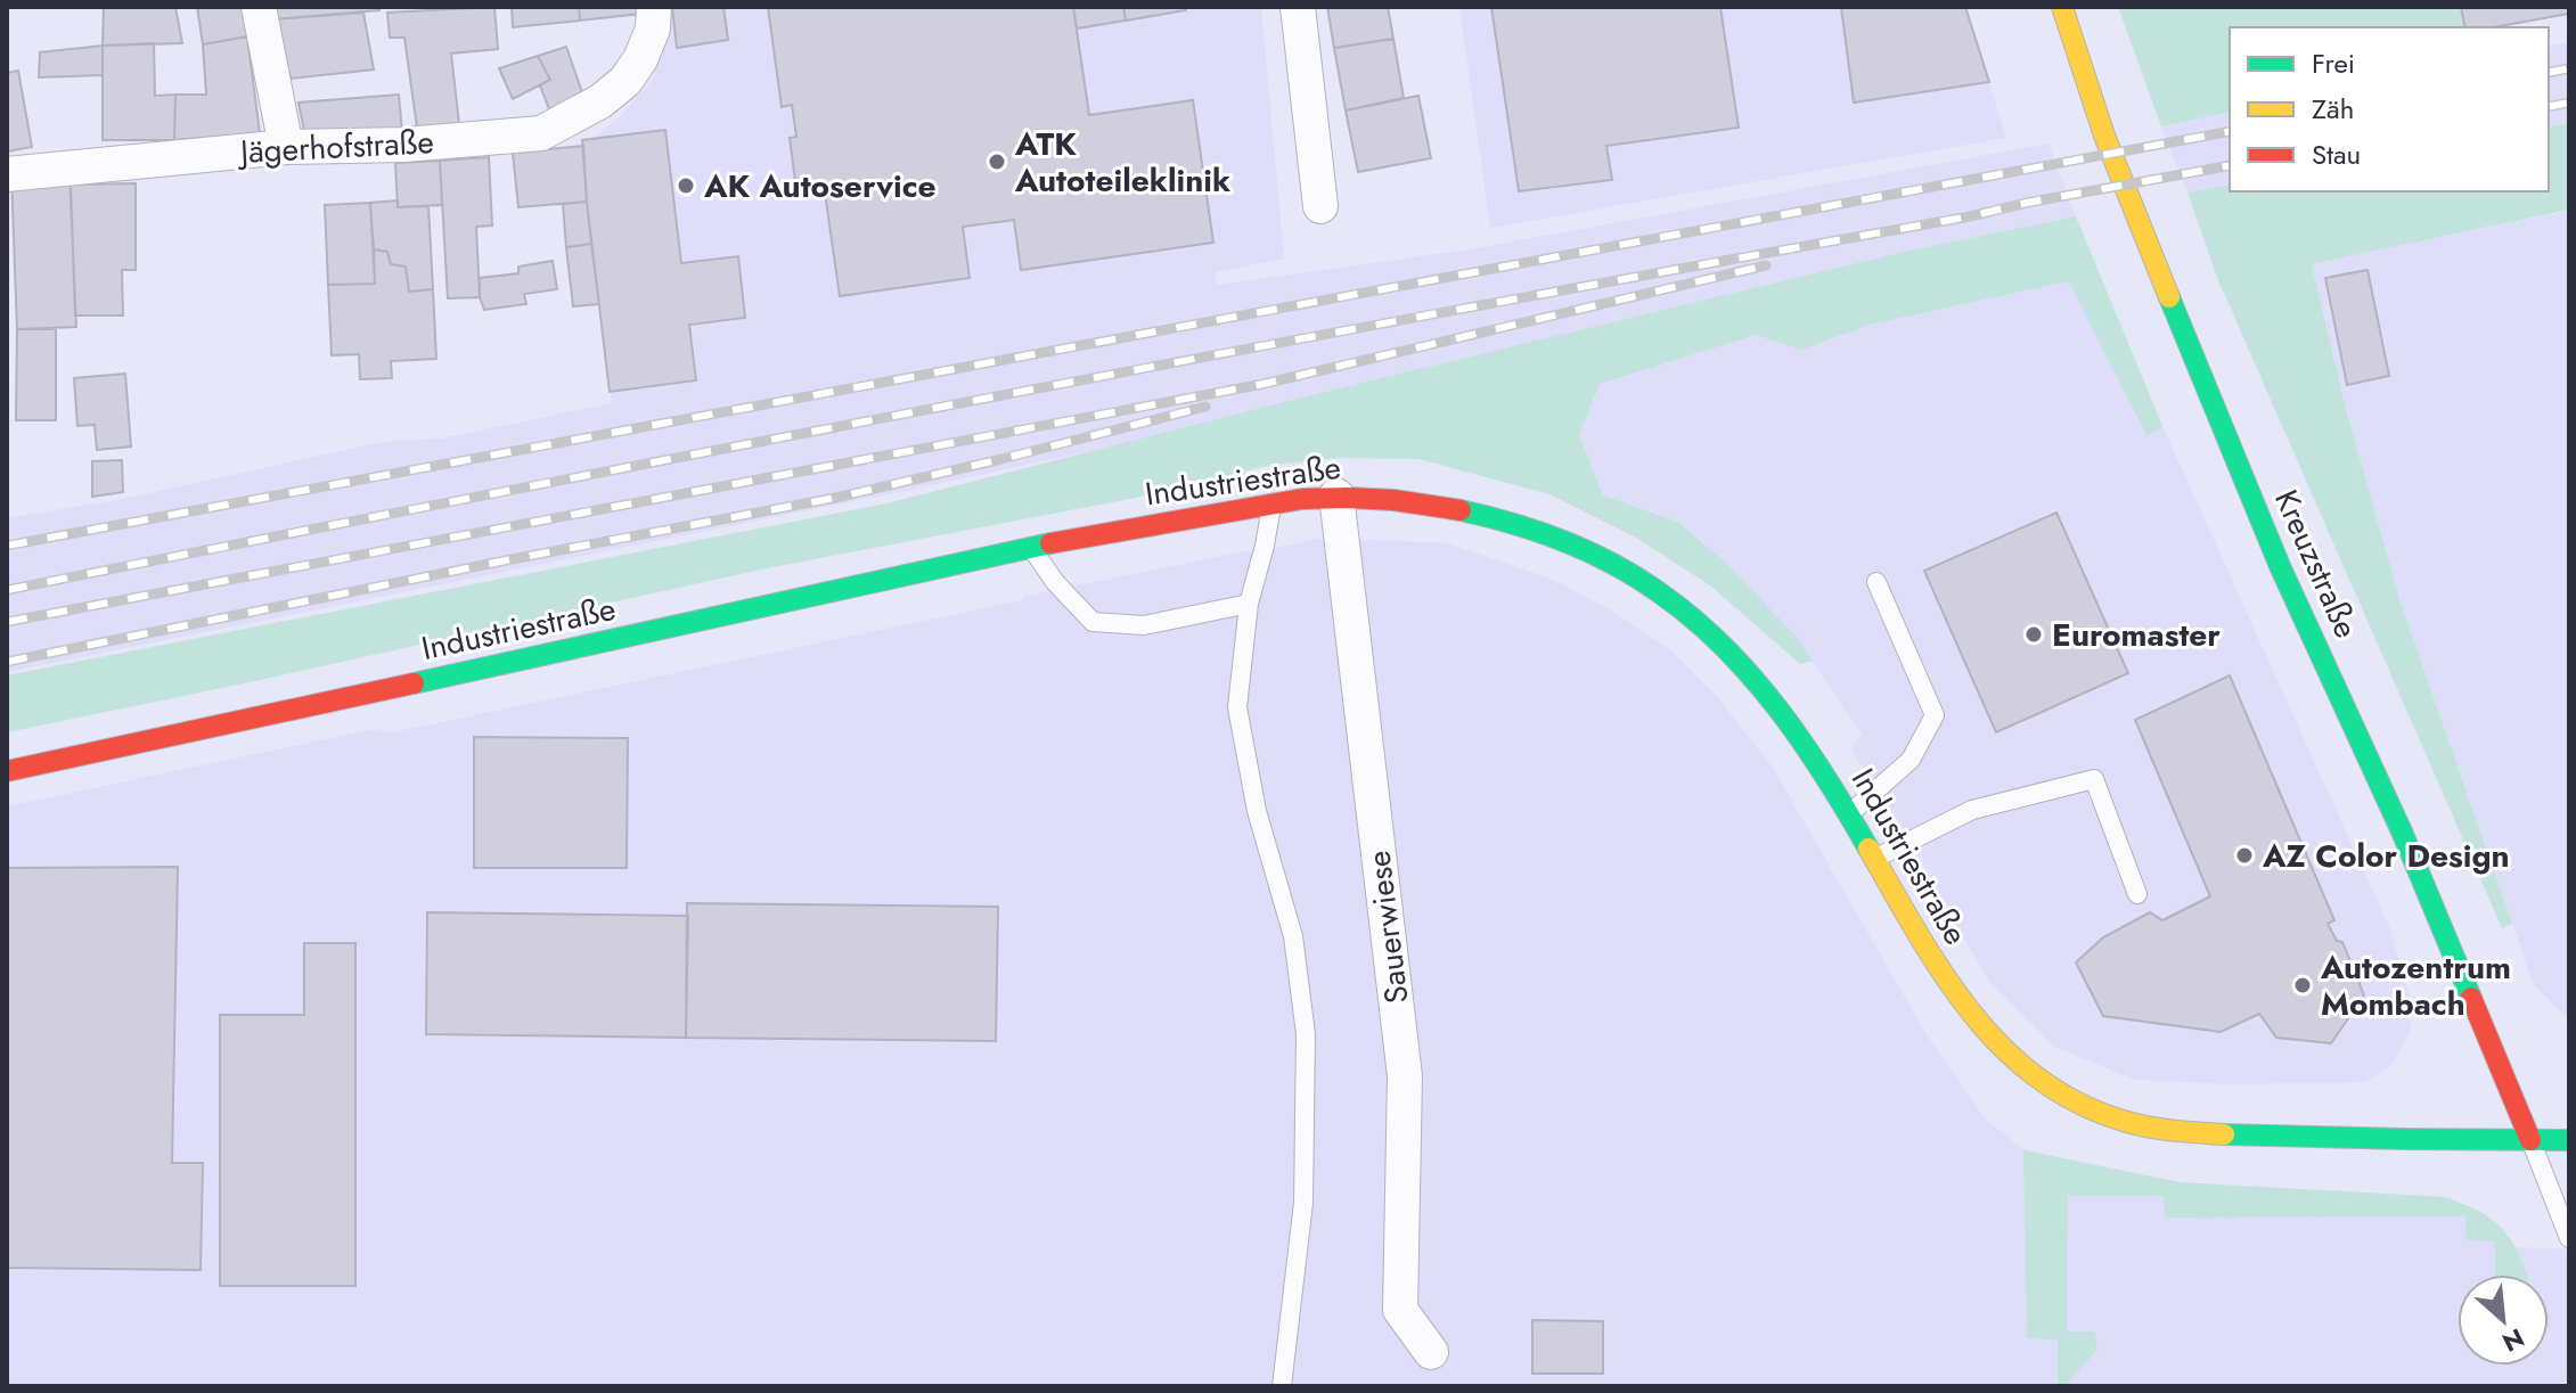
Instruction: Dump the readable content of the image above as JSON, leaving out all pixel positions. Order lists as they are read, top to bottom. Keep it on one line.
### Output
{"streets":{"street":["Jägerhofstraße","Industriestraße","Kreuzstraße","Sauerwiese"]},"crossings":[["Industriestraße","Kreuzstraße"],["Industriestraße","Sauerwiese"]],"places":["ATK Autoteileklinik","AK Autoservice","Euromaster","AZ Color Design","Autozentrum Mombach"],"legend":["Frei","Zäh","Stau"],"north":"bottom right"}
